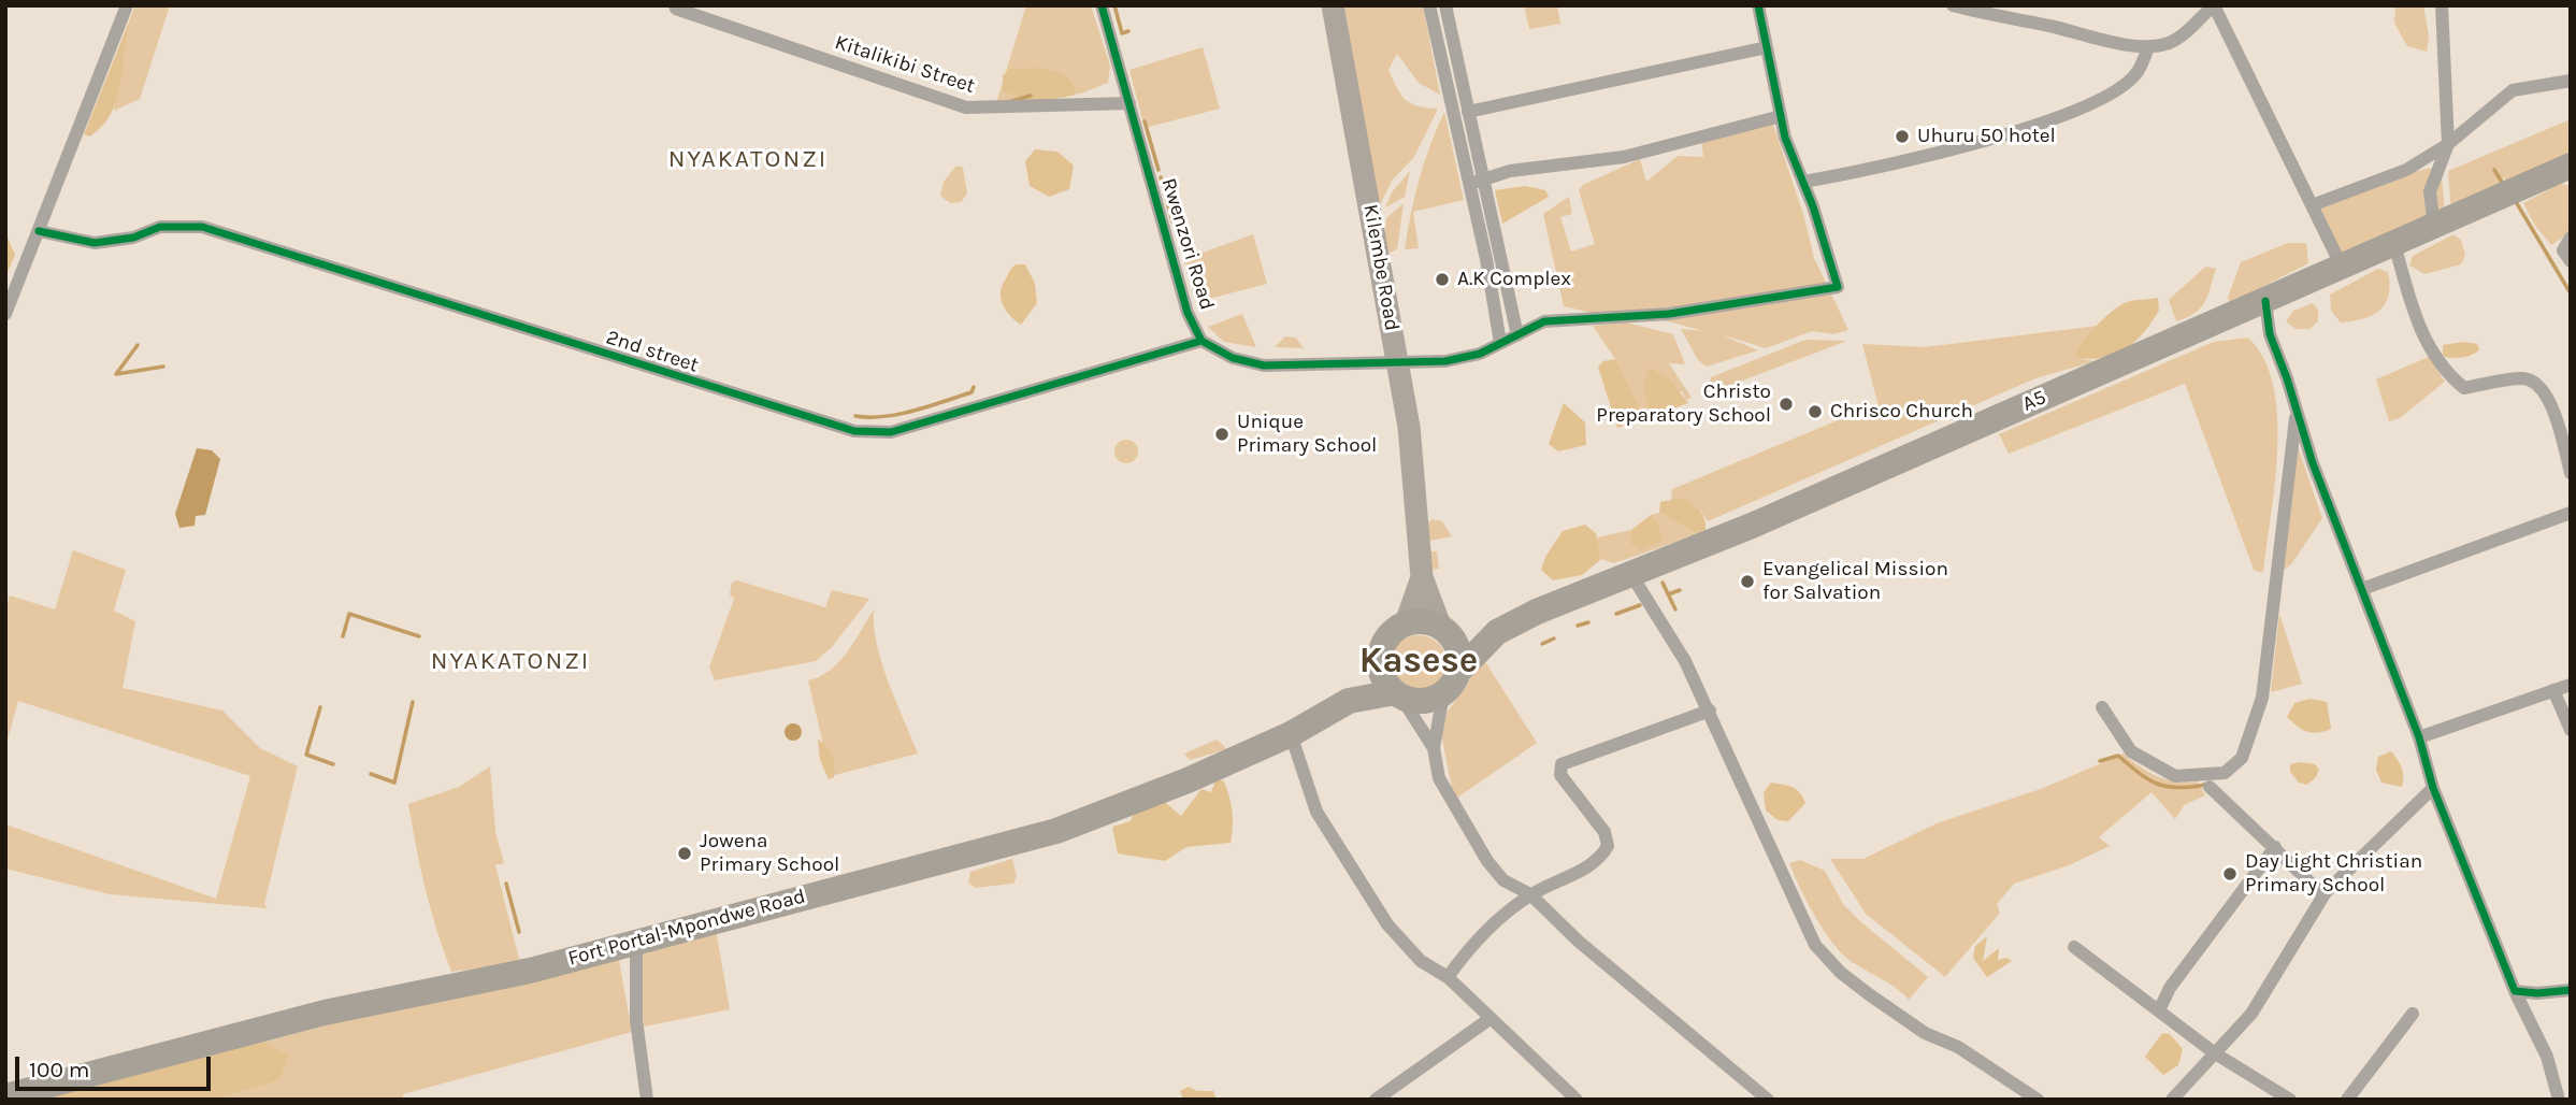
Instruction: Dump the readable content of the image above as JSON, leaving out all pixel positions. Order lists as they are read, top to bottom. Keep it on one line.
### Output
{"streets":{"highway":["Kilembe Road","A5","Fort Portal-Mpondwe Road"],"street":["Kitalikibi Street","Rwenzori Road","2nd street"]},"crossings":[["Kitalikibi Street","Rwenzori Road"],["Rwenzori Road","Kilembe Road"],["Rwenzori Road","2nd street"],["Kilembe Road","A5"],["Kilembe Road","Fort Portal-Mpondwe Road"],["A5","Fort Portal-Mpondwe Road"]],"districts":["NYAKATONZI","NYAKATONZI","Kasese"],"places":["Uhuru 50 hotel","A.K Complex","Christo Preparatory School","Chrisco Church","Unique Primary School","Evangelical Mission for Salvation","Jowena Primary School","Day Light Christian Primary School"],"scale_bar":"100 m"}
